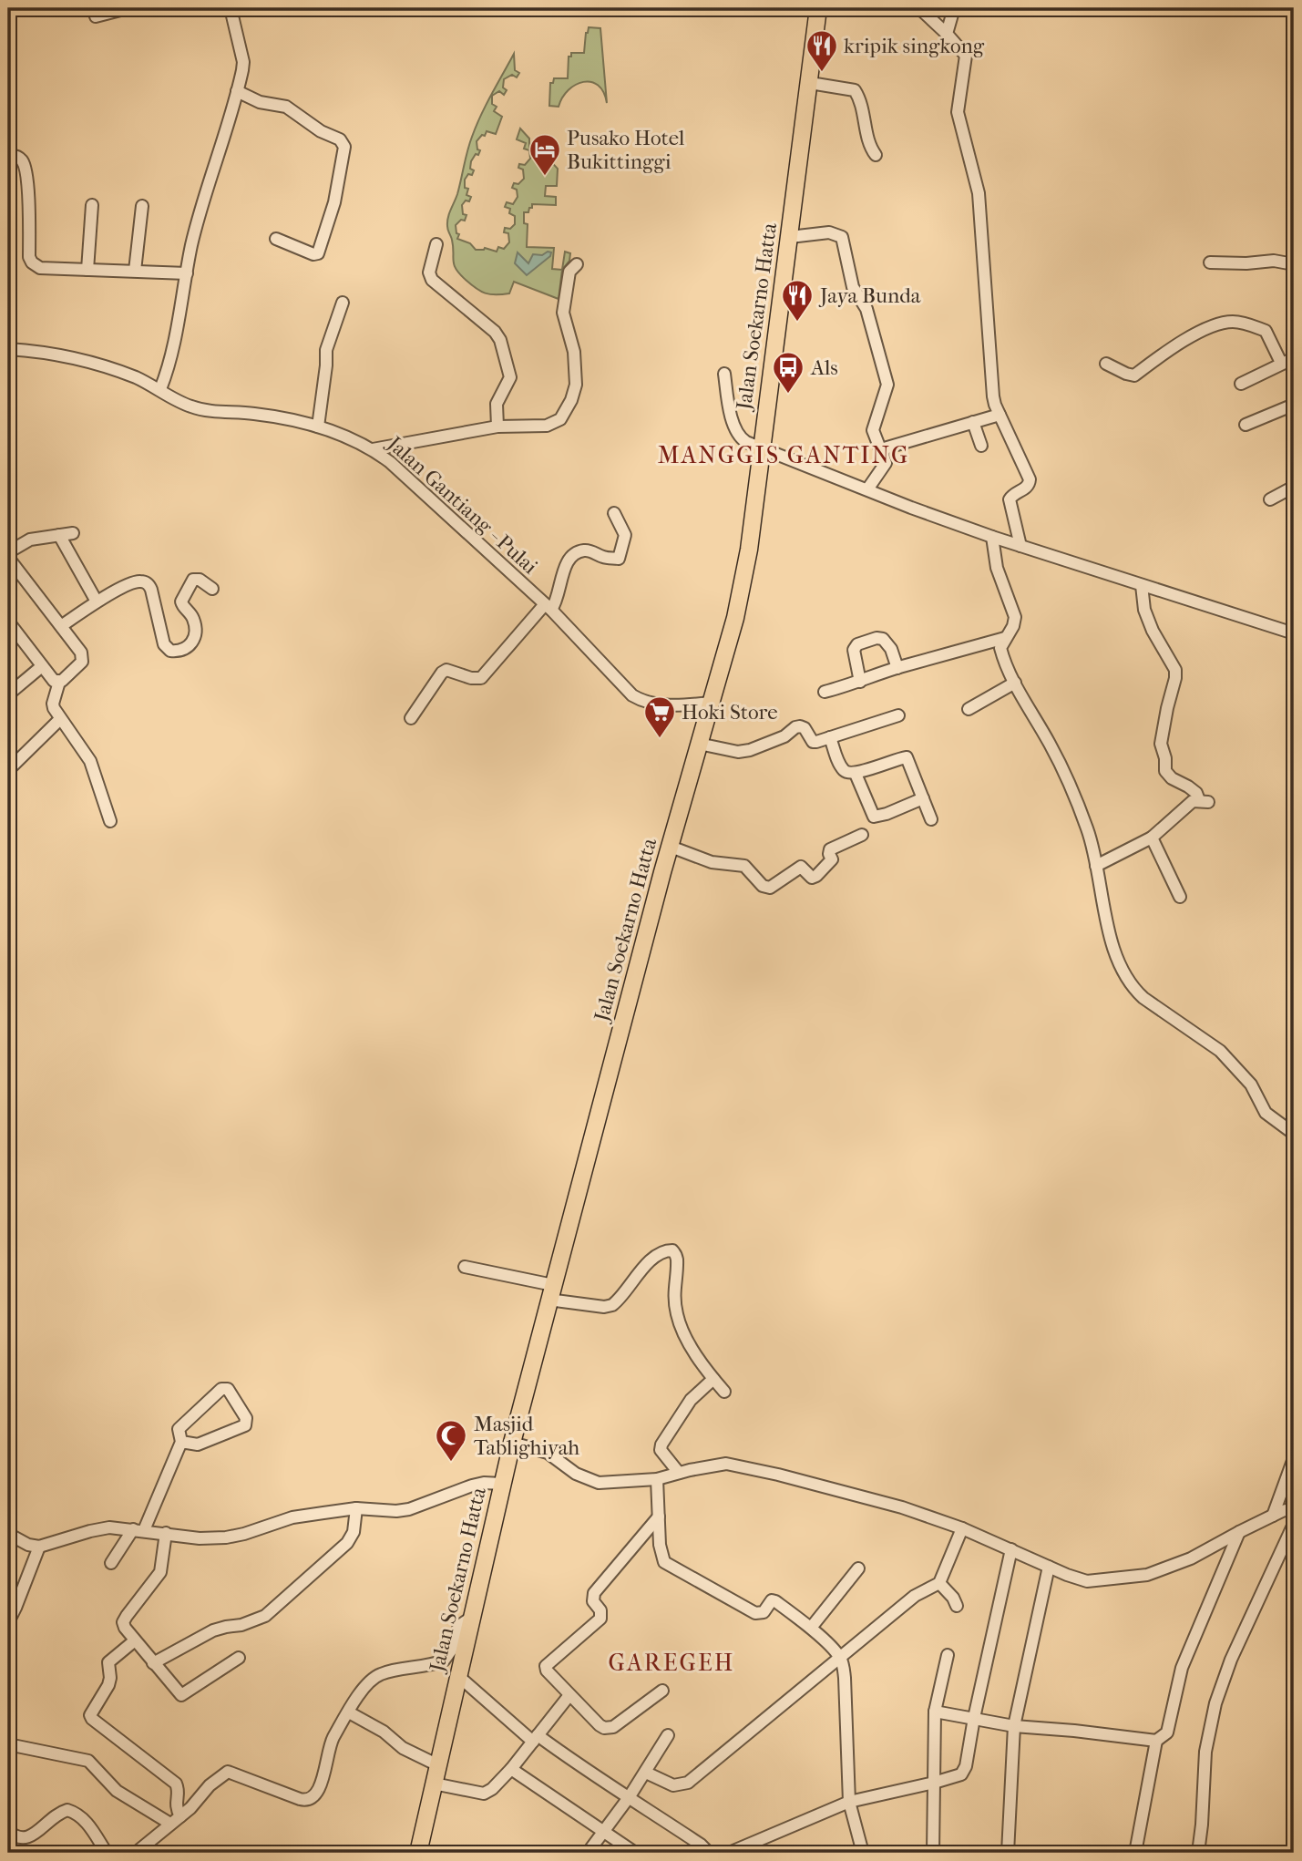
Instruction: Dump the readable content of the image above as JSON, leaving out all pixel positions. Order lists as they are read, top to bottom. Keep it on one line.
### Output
{"streets":{"highway":["Jalan Soekarno Hatta"],"street":["Jalan Gantiang - Pulai"]},"crossings":[["Jalan Soekarno Hatta","Jalan Gantiang - Pulai"]],"districts":["MANGGIS GANTING","GAREGEH"],"places":{"restaurant":["kripik singkong","Jaya Bunda"],"hotel":["Pusako Hotel Bukittinggi"],"bus stop":["Als"],"supermarket":["Hoki Store"],"mosque":["Masjid Tablighiyah"]}}
